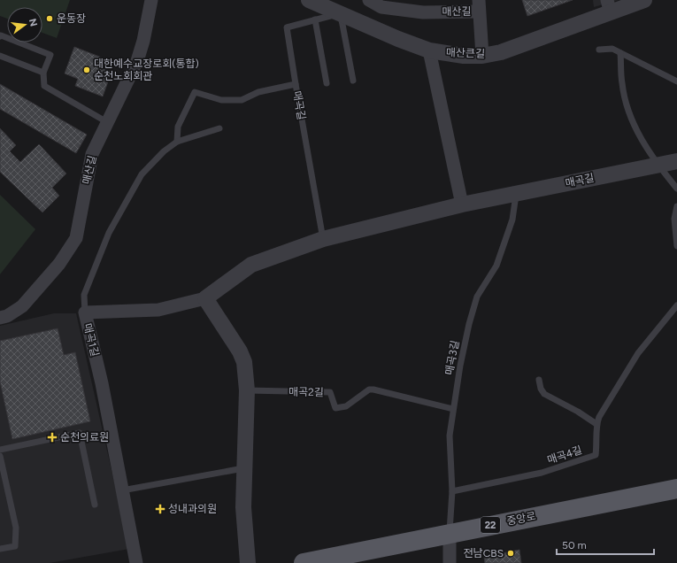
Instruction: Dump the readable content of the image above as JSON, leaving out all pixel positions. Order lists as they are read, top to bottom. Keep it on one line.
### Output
{"streets":{"main road":["중앙로","22"],"street":["매산길","매산큰길","매곡길","매곡1길"],"lane":["매곡3길","매곡2길","매곡4길"]},"crossings":[["매산큰길","매곡길"],["매곡길","매곡1길"],["매곡길","매곡3길"],["매곡3길","매곡2길"],["매곡3길","매곡4길"],["매곡3길","중앙로"]],"places":{"other":["운동장","대한예수교장로회(통합) 순천노회회관","전남CBS"],"health":["순천의료원","성내과의원"]},"scale_bar":"50 m","north":"right"}
